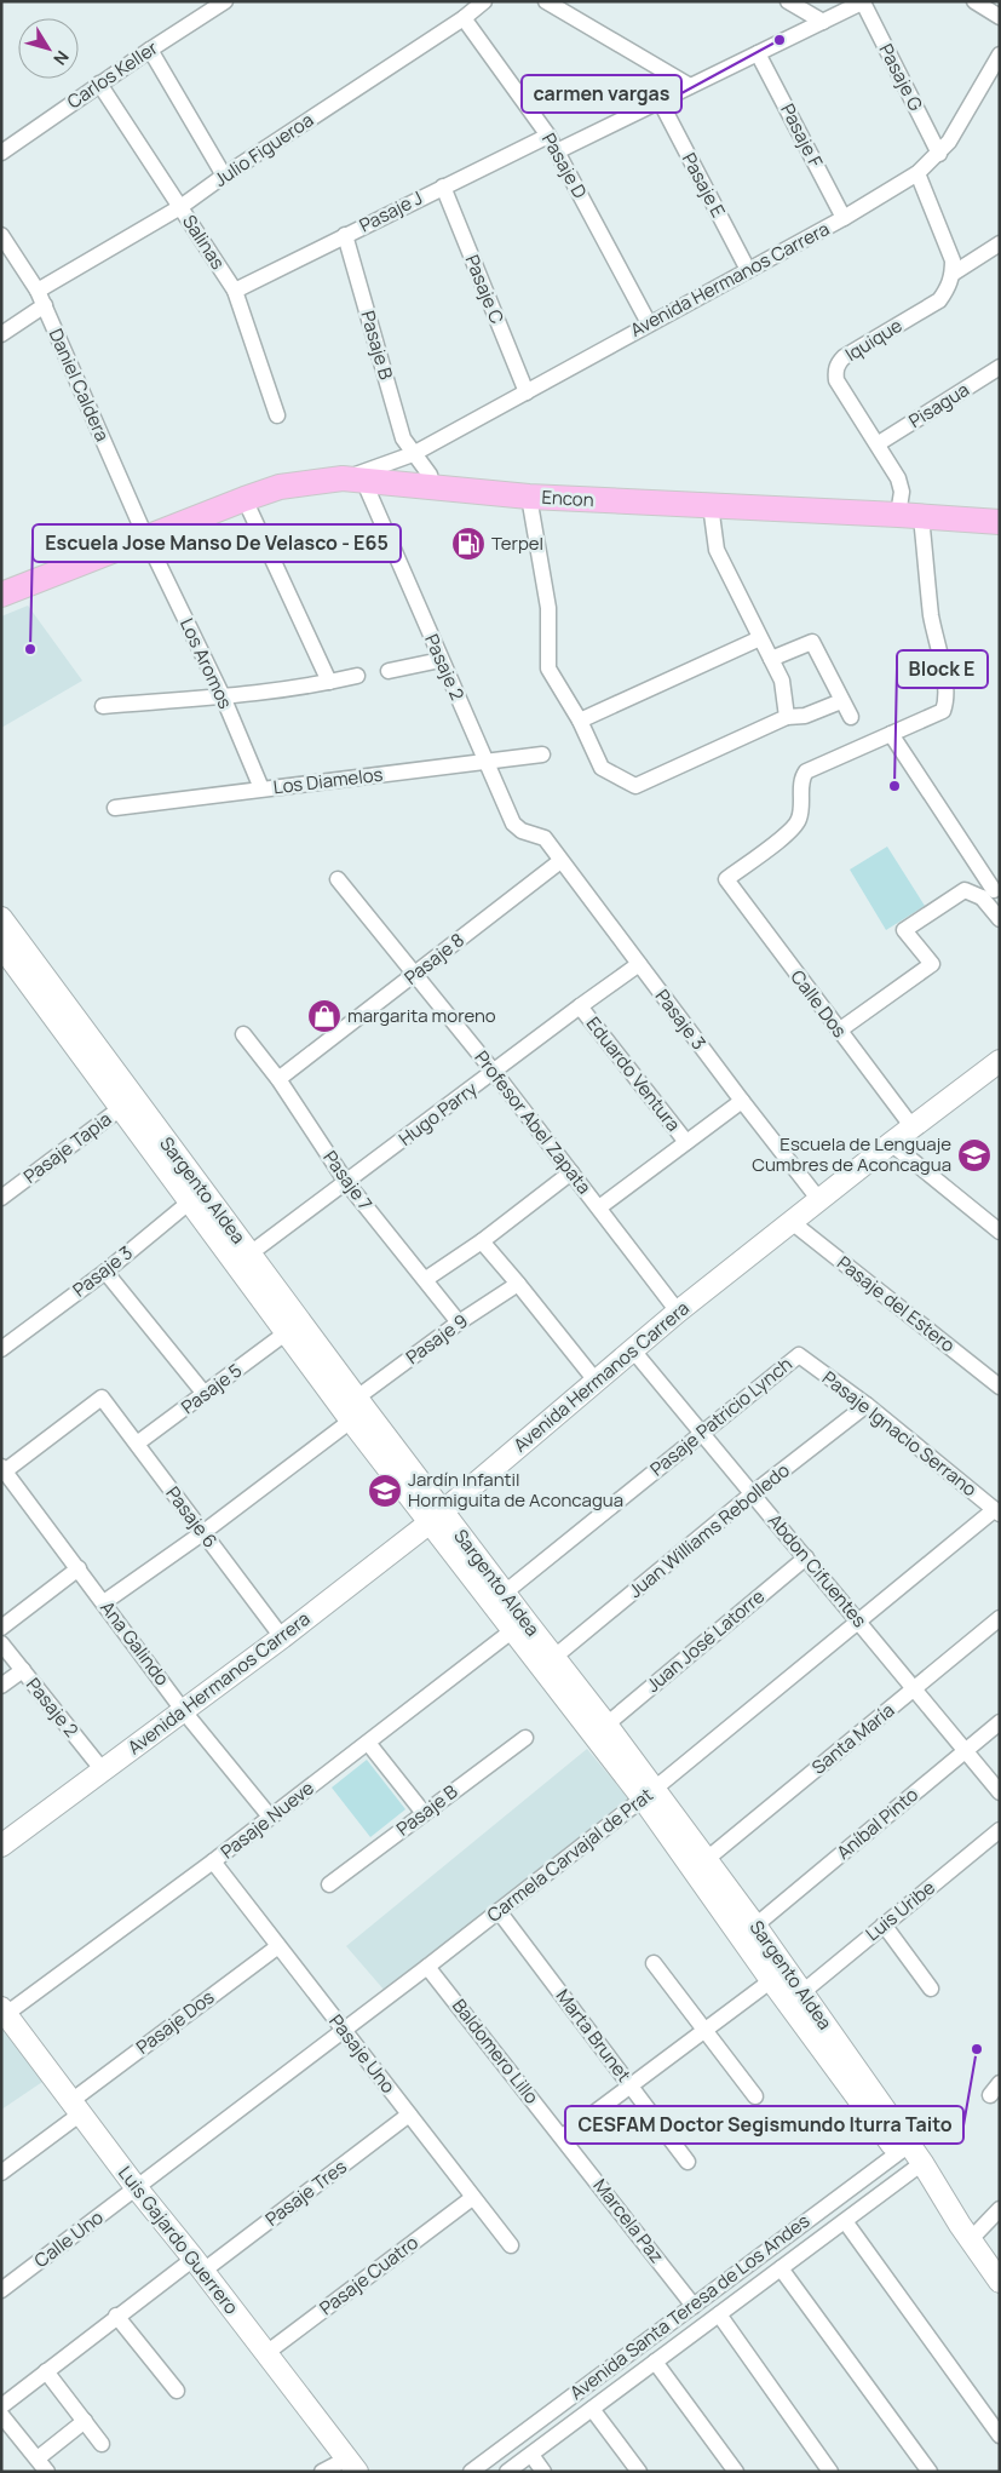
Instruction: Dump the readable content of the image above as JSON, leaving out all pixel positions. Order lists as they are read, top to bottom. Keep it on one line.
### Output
{"streets":{"main road":["Encon"],"street":["Carlos Keller","Pasaje G","Pasaje F","Julio Figueroa","Pasaje D","Pasaje E","Pasaje J","Salinas","Avenida Hermanos Carrera","Pasaje C","Iquique","Pasaje B","Daniel Caldera","Pisagua","Los Aromos","Pasaje 2","Los Diamelos","Pasaje 8","Calle Dos","Pasaje 3","Eduardo Ventura","Hugo Parry","Profesor Abel Zapata","Pasaje Tapia","Pasaje 7","Sargento Aldea","Pasaje del Estero","Pasaje 9","Pasaje 5","Pasaje Patricio Lynch","Pasaje Ignacio Serrano","Pasaje 6","Juan Williams Rebolledo","Abdon Cifuentes","Juan José Latorre","Ana Galindo","Santa María","Pasaje Nueve","Aníbal Pinto","Carmela Carvajal de Prat","Luis Uribe","Pasaje Dos","Marta Brunet","Baldomero Lillo","Pasaje Uno","Pasaje Tres","Marcela Paz","Calle Uno","Luis Gajardo Guerrero","Pasaje Cuatro","Avenida Santa Teresa de Los Andes"]},"crossings":[["Carlos Keller","Salinas"],["Pasaje G","Avenida Hermanos Carrera"],["Pasaje F","Avenida Hermanos Carrera"],["Julio Figueroa","Pasaje D"],["Julio Figueroa","Salinas"],["Julio Figueroa","Daniel Caldera"],["Pasaje D","Pasaje J"],["Pasaje D","Avenida Hermanos Carrera"],["Pasaje E","Avenida Hermanos Carrera"],["Pasaje J","Salinas"],["Pasaje J","Pasaje C"],["Pasaje J","Pasaje B"],["Avenida Hermanos Carrera","Pasaje C"],["Avenida Hermanos Carrera","Pasaje B"],["Avenida Hermanos Carrera","Encon"],["Avenida Hermanos Carrera","Pasaje 2"],["Avenida Hermanos Carrera","Calle Dos"],["Avenida Hermanos Carrera","Pasaje 3"],["Avenida Hermanos Carrera","Profesor Abel Zapata"],["Avenida Hermanos Carrera","Sargento Aldea"],["Avenida Hermanos Carrera","Pasaje del Estero"],["Avenida Hermanos Carrera","Pasaje 6"],["Avenida Hermanos Carrera","Abdon Cifuentes"],["Avenida Hermanos Carrera","Ana Galindo"],["Iquique","Pisagua"],["Iquique","Encon"],["Iquique","Calle Dos"],["Daniel Caldera","Encon"],["Daniel Caldera","Los Aromos"],["Encon","Los Aromos"],["Encon","Pasaje 2"],["Los Aromos","Los Diamelos"],["Pasaje 2","Los Diamelos"],["Pasaje 2","Pasaje 3"],["Pasaje 8","Pasaje 3"],["Pasaje 8","Profesor Abel Zapata"],["Pasaje 8","Pasaje 7"],["Pasaje 3","Hugo Parry"],["Pasaje 3","Sargento Aldea"],["Eduardo Ventura","Hugo Parry"],["Hugo Parry","Profesor Abel Zapata"],["Hugo Parry","Pasaje 7"],["Hugo Parry","Sargento Aldea"],["Pasaje Tapia","Sargento Aldea"],["Pasaje 7","Pasaje 9"],["Sargento Aldea","Pasaje 9"],["Sargento Aldea","Pasaje 5"],["Sargento Aldea","Pasaje Patricio Lynch"],["Sargento Aldea","Juan Williams Rebolledo"],["Sargento Aldea","Juan José Latorre"],["Sargento Aldea","Santa María"],["Sargento Aldea","Pasaje Nueve"],["Sargento Aldea","Aníbal Pinto"],["Sargento Aldea","Carmela Carvajal de Prat"],["Sargento Aldea","Luis Uribe"],["Sargento Aldea","Avenida Santa Teresa de Los Andes"],["Pasaje 5","Pasaje 6"],["Pasaje Patricio Lynch","Pasaje Ignacio Serrano"],["Pasaje Patricio Lynch","Abdon Cifuentes"],["Pasaje Ignacio Serrano","Juan Williams Rebolledo"],["Pasaje Ignacio Serrano","Carmela Carvajal de Prat"],["Pasaje 6","Ana Galindo"],["Juan Williams Rebolledo","Abdon Cifuentes"],["Abdon Cifuentes","Juan José Latorre"],["Abdon Cifuentes","Santa María"],["Abdon Cifuentes","Aníbal Pinto"],["Abdon Cifuentes","Carmela Carvajal de Prat"],["Ana Galindo","Pasaje Nueve"],["Pasaje Nueve","Pasaje Uno"],["Pasaje Nueve","Luis Gajardo Guerrero"],["Carmela Carvajal de Prat","Marta Brunet"],["Carmela Carvajal de Prat","Baldomero Lillo"],["Carmela Carvajal de Prat","Pasaje Uno"],["Carmela Carvajal de Prat","Calle Uno"],["Carmela Carvajal de Prat","Luis Gajardo Guerrero"],["Pasaje Dos","Pasaje Uno"],["Pasaje Dos","Luis Gajardo Guerrero"],["Baldomero Lillo","Marcela Paz"],["Pasaje Uno","Pasaje Tres"],["Pasaje Uno","Pasaje Cuatro"],["Pasaje Tres","Luis Gajardo Guerrero"],["Marcela Paz","Avenida Santa Teresa de Los Andes"],["Calle Uno","Luis Gajardo Guerrero"],["Luis Gajardo Guerrero","Pasaje Cuatro"]],"places":{"other":["carmen vargas","Escuela Jose Manso De Velasco - E65","Block E","CESFAM Doctor Segismundo Iturra Taito"],"fuel station":["Terpel"],"shop":["margarita moreno"],"school or university":["Escuela de Lenguaje Cumbres de Aconcagua","Jardín Infantil Hormiguita de Aconcagua"]},"north":"bottom right"}
